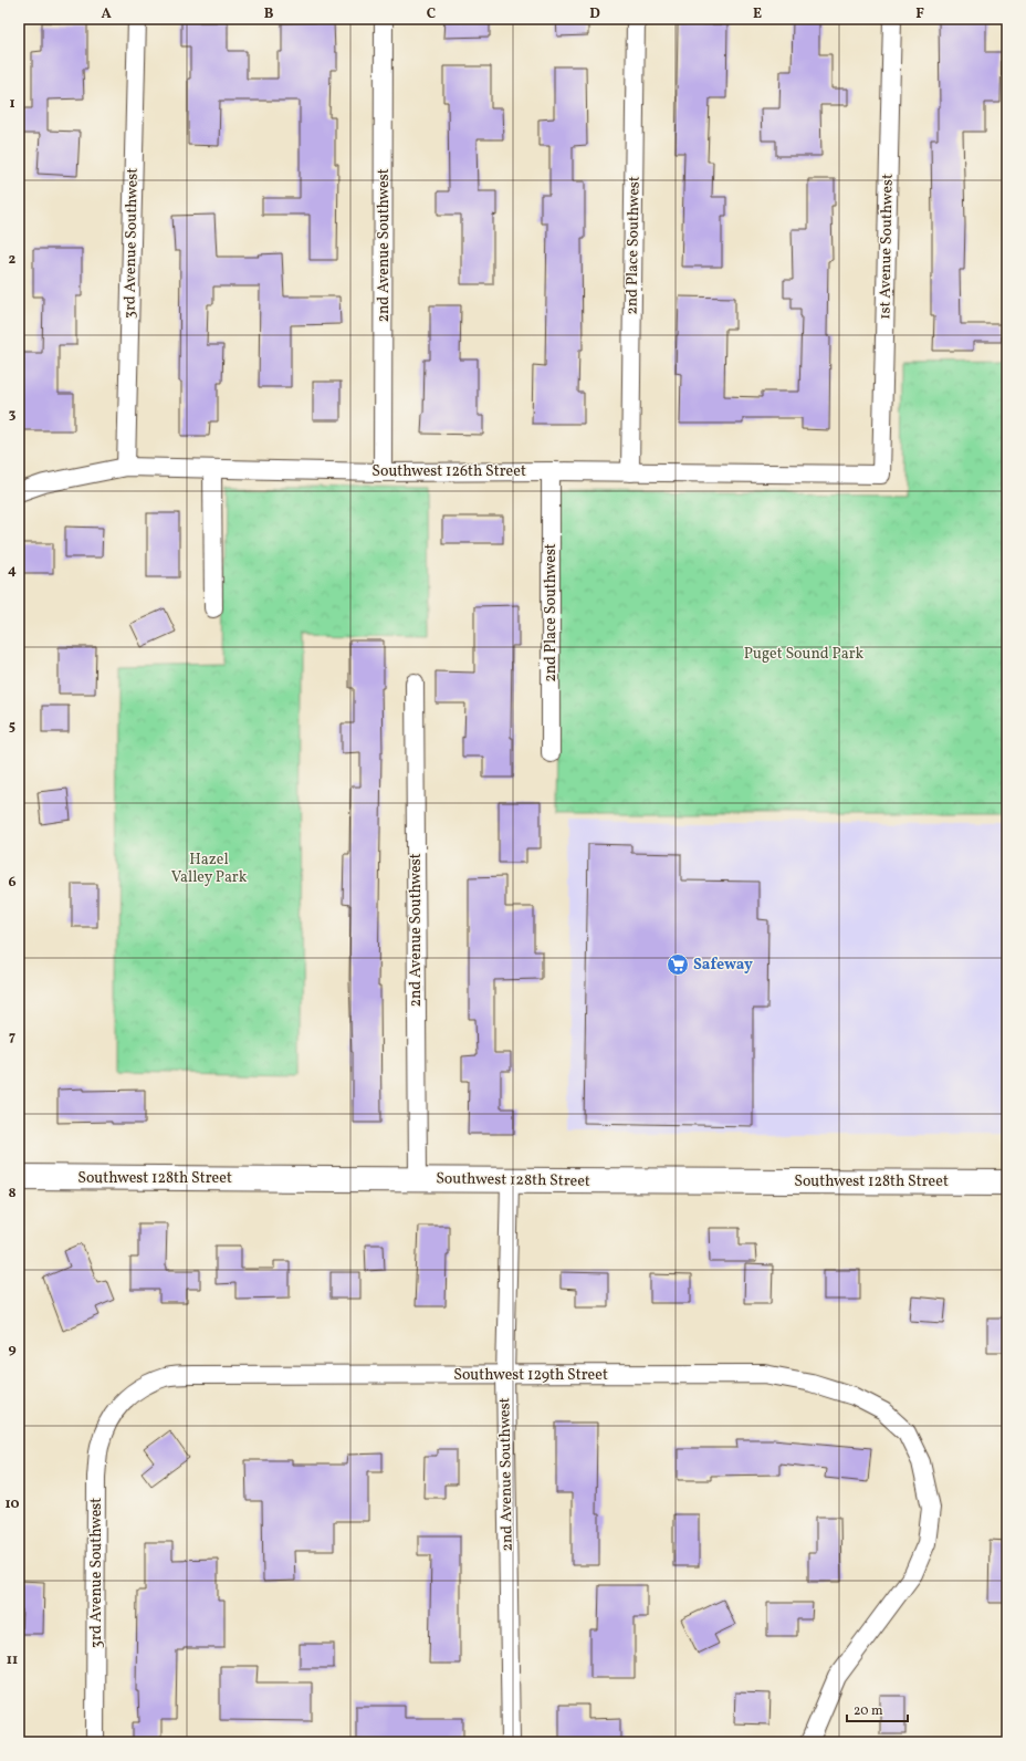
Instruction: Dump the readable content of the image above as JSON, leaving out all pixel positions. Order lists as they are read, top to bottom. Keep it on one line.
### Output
{"streets":{"main road":["Southwest 128th Street"],"street":["3rd Avenue Southwest","2nd Avenue Southwest","2nd Place Southwest","1st Avenue Southwest","Southwest 126th Street","Southwest 129th Street"]},"crossings":[["3rd Avenue Southwest","Southwest 126th Street"],["3rd Avenue Southwest","Southwest 129th Street"],["2nd Avenue Southwest","Southwest 126th Street"],["2nd Avenue Southwest","Southwest 128th Street"],["2nd Avenue Southwest","Southwest 129th Street"],["2nd Place Southwest","Southwest 126th Street"],["1st Avenue Southwest","Southwest 126th Street"]],"parks":["Puget Sound Park","Hazel Valley Park"],"places":{"supermarket":["Safeway"]},"scale_bar":"20 m","grid":{"columns":["A","B","C","D","E","F"],"rows":["1","2","3","4","5","6","7","8","9","10","11"]}}
